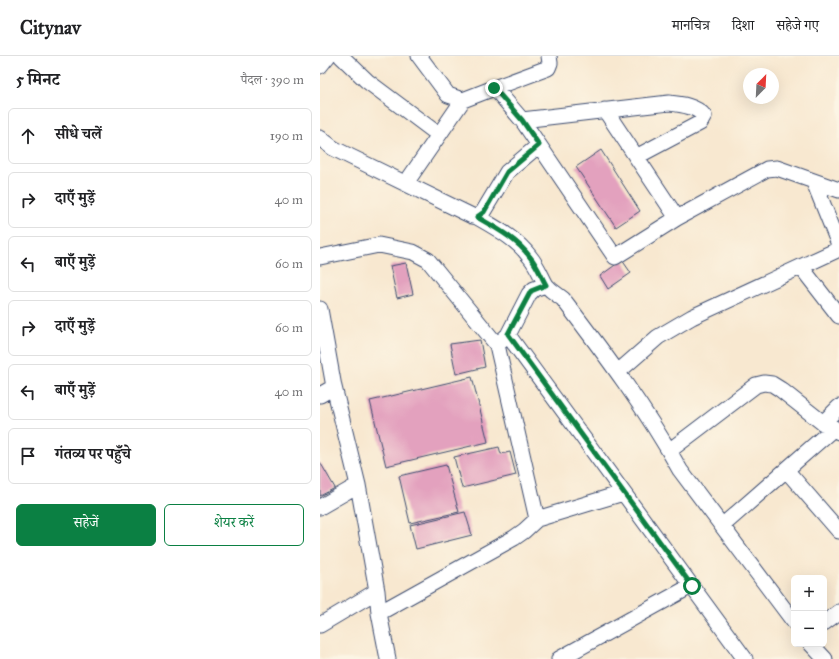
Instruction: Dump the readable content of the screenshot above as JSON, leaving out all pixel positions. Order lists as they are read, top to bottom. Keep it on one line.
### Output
{"north":"top right","page":{"header":"Citynav","nav":["मानचित्र","दिशा","सहेजे गए"],"heading":["5 मिनट","पैदल · 390 m"],"list":[["सीधे चलें","190 m"],["दाएँ मुड़ें","40 m"],["बाएँ मुड़ें","60 m"],["दाएँ मुड़ें","60 m"],["बाएँ मुड़ें","40 m"],"गंतव्य पर पहुँचे"],"buttons":["सहेजें","शेयर करें"],"map_buttons":["+","−"]}}
